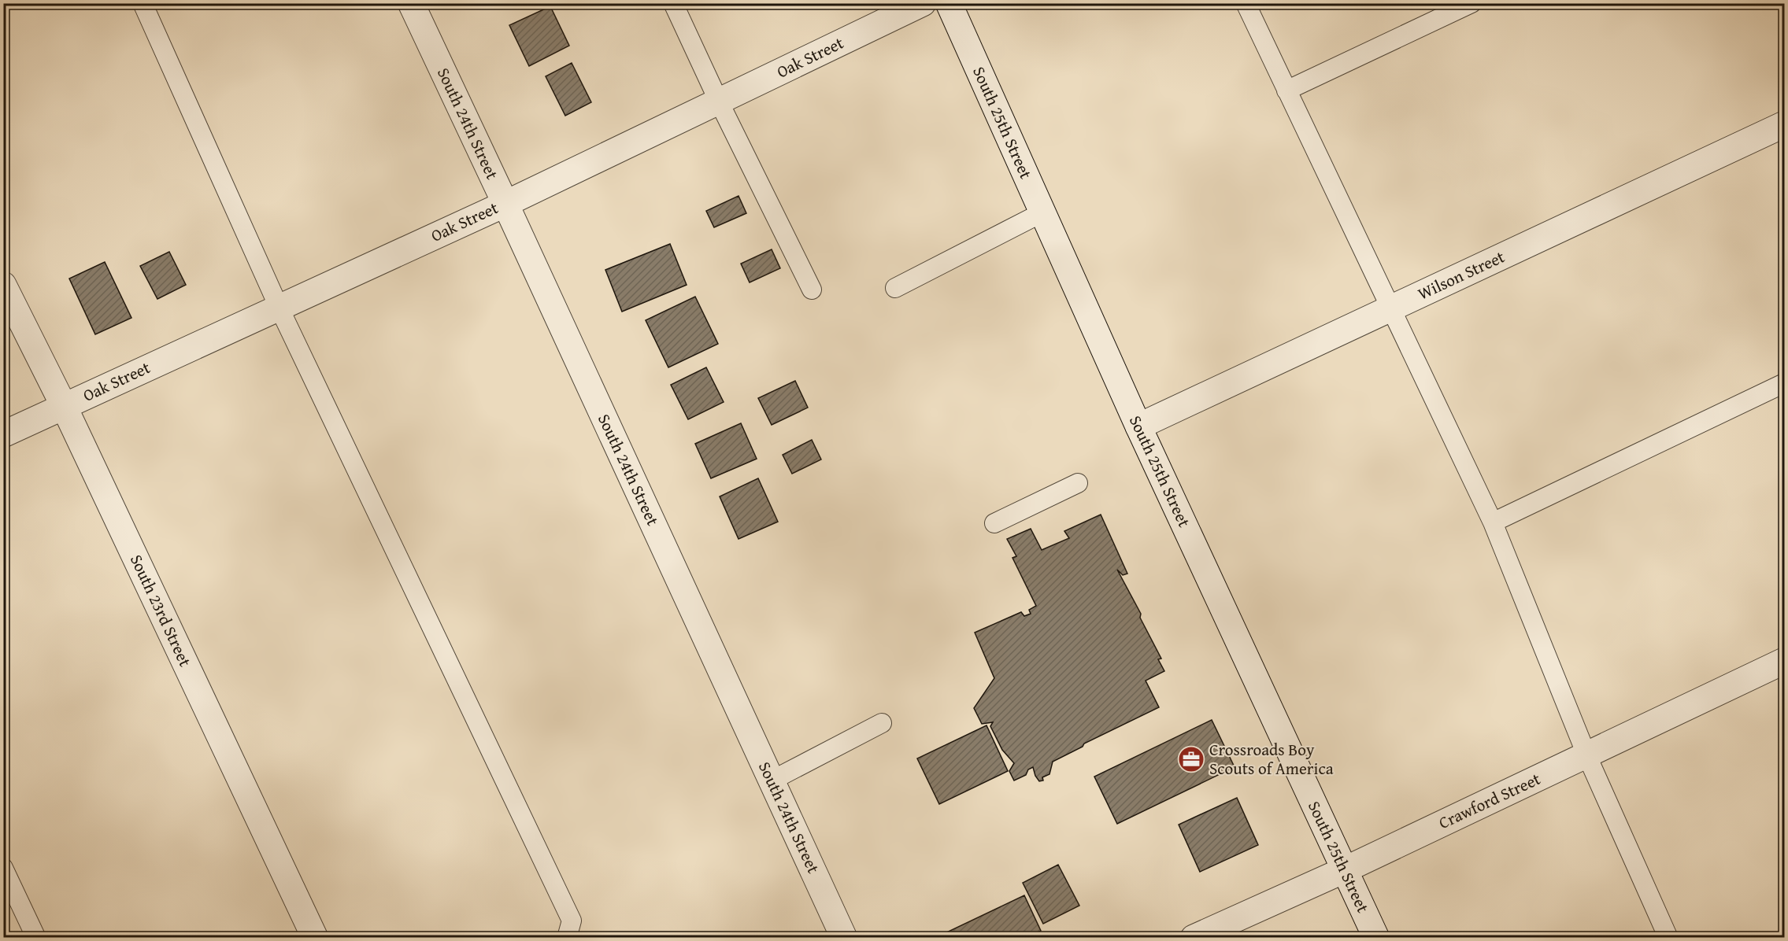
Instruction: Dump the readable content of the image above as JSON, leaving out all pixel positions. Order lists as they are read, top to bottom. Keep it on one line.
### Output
{"streets":{"street":["Oak Street","South 25th Street","South 24th Street","Wilson Street","South 23rd Street","Crawford Street"]},"crossings":[["Oak Street","South 24th Street"],["Oak Street","South 23rd Street"],["South 25th Street","Wilson Street"],["South 25th Street","Crawford Street"]],"places":{"office":["Crossroads Boy Scouts of America"]}}
